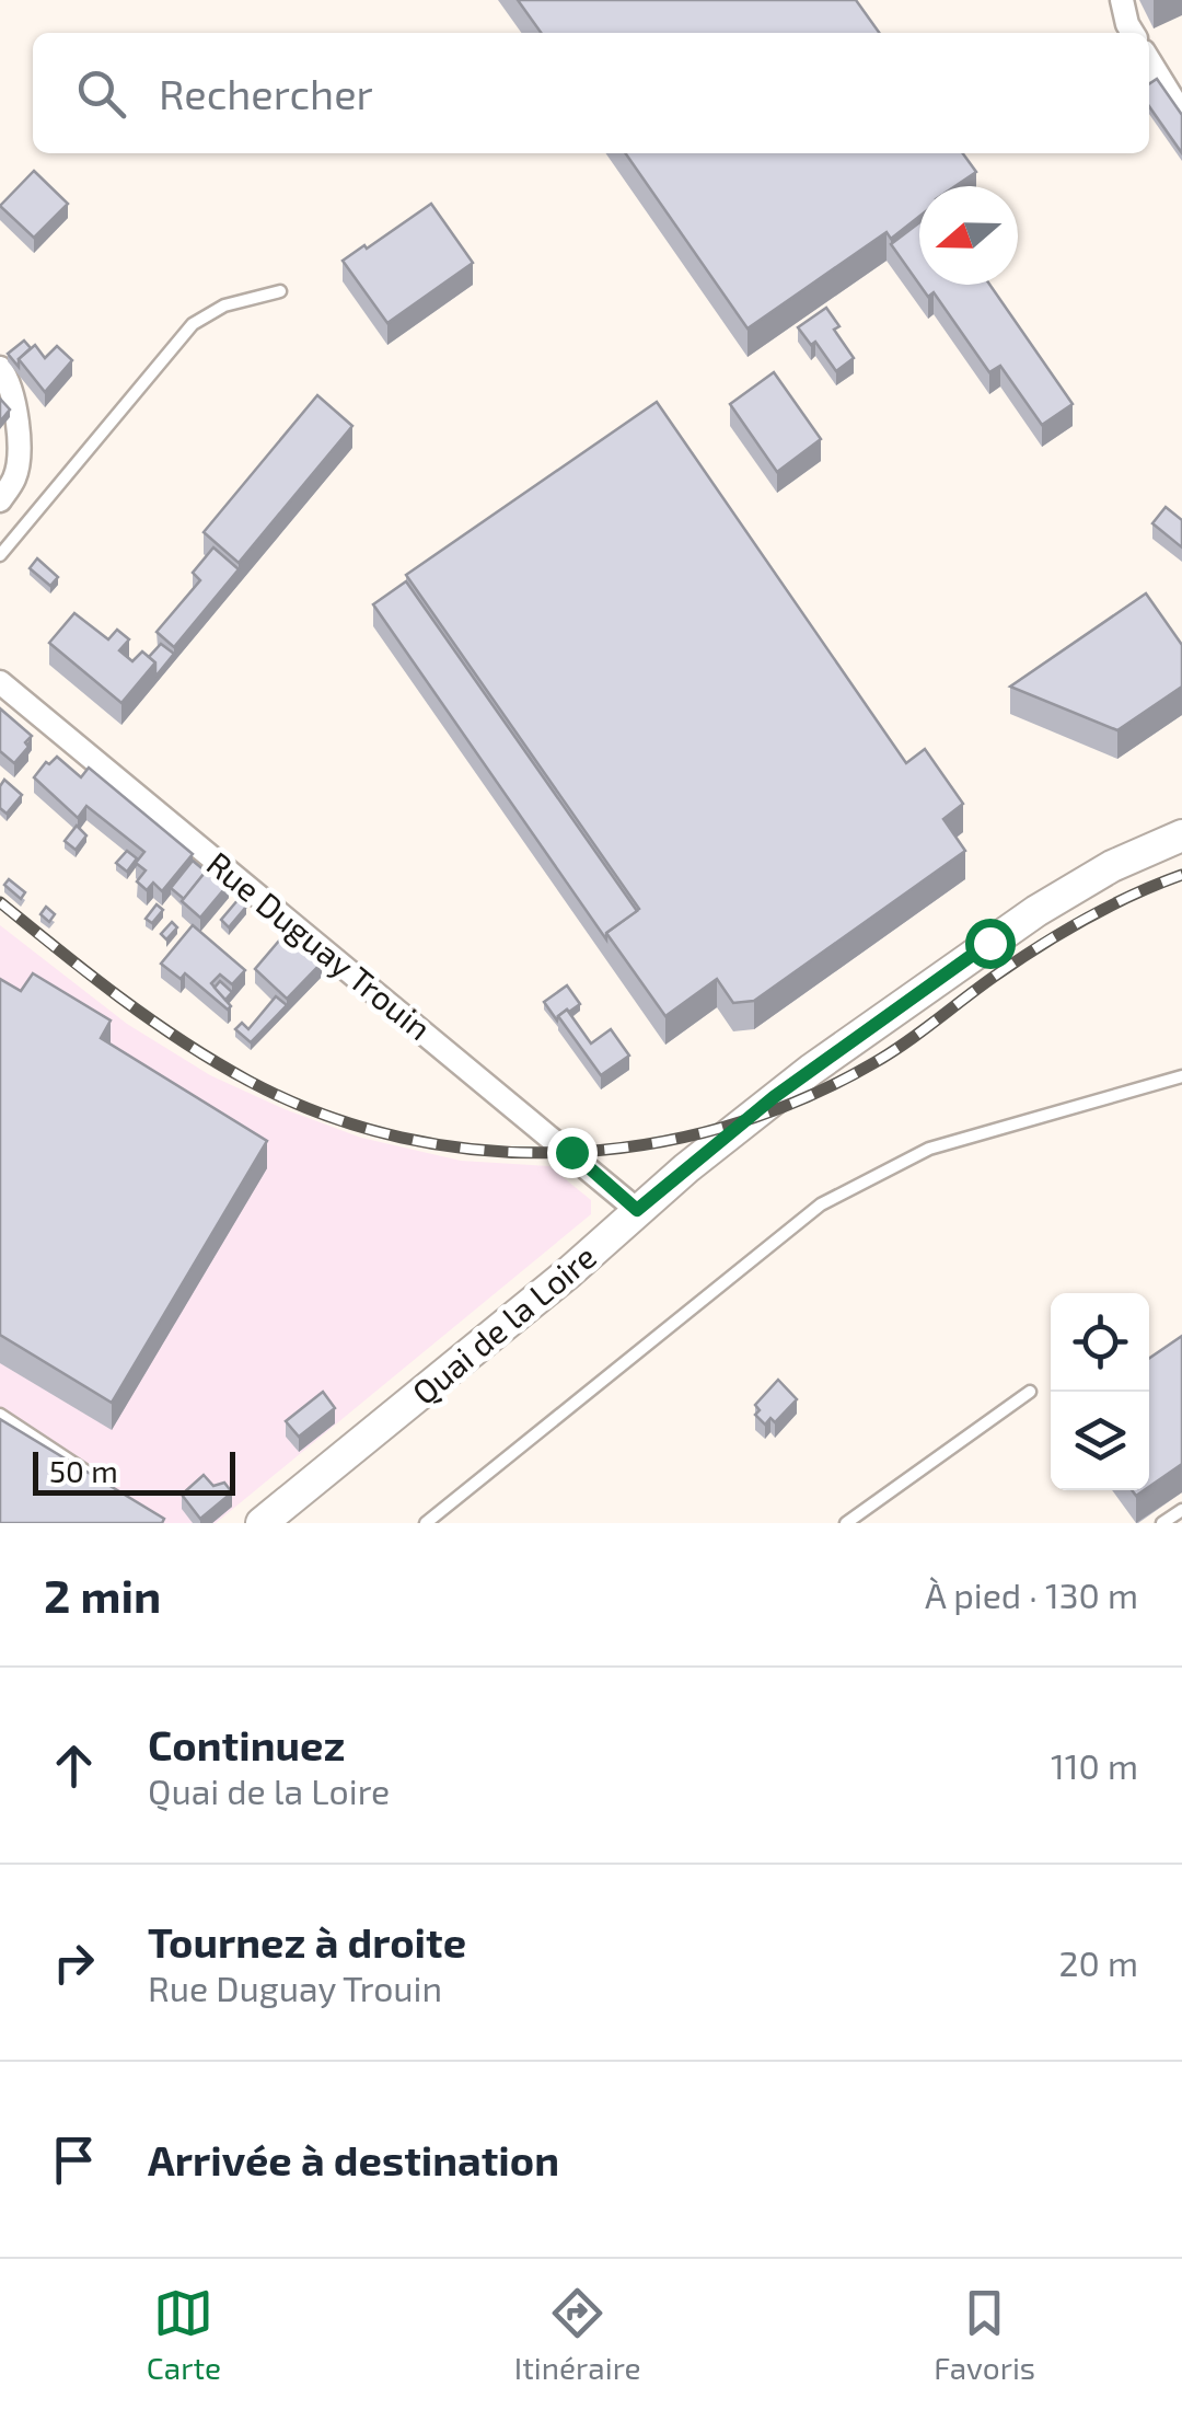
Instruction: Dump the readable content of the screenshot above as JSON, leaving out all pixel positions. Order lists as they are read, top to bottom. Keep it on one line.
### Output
{"streets":{"street":["Rue Duguay Trouin","Quai de la Loire"]},"crossings":[["Rue Duguay Trouin","Quai de la Loire"]],"scale_bar":"50 m","north":"left","page":{"search":"Rechercher","scale":"50 m","heading":["2 min","À pied · 130 m"],"list":[["Continuez","Quai de la Loire","110 m"],["Tournez à droite","Rue Duguay Trouin","20 m"],"Arrivée à destination"],"nav":["Carte","Itinéraire","Favoris"]}}
